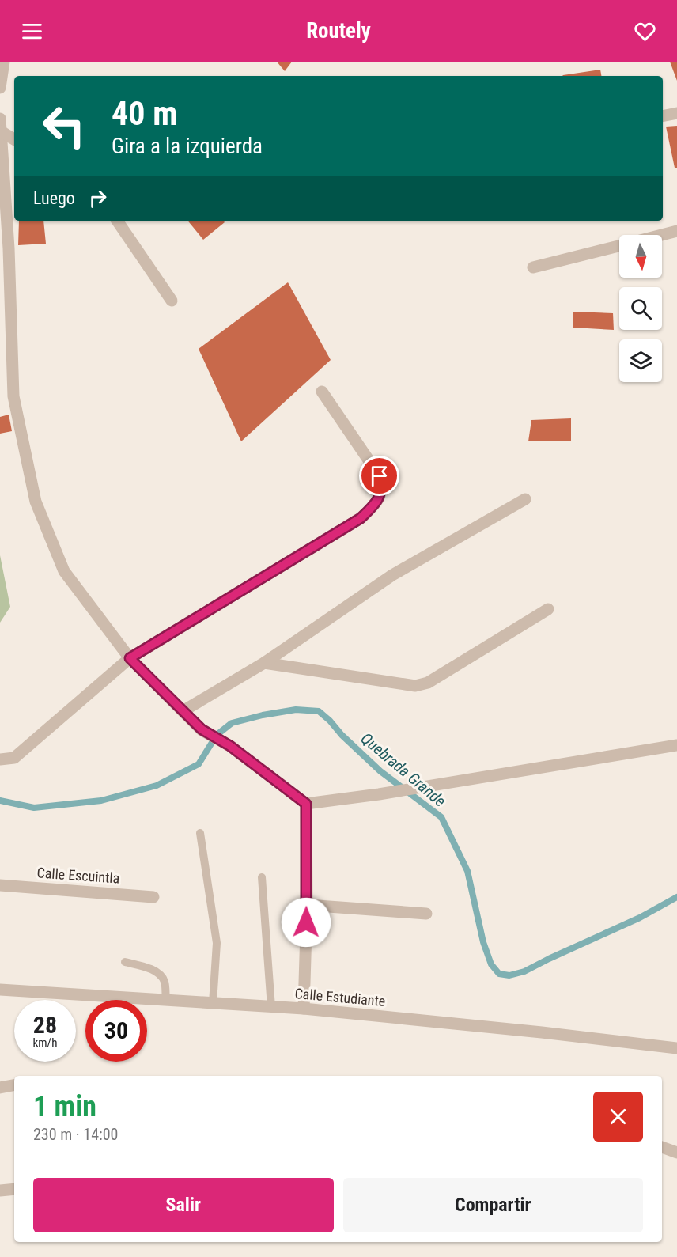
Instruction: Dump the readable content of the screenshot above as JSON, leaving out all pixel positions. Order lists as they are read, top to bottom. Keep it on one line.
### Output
{"streets":{"street":["Calle Escuintla","Calle Estudiante"]},"water":["Quebrada Grande"],"north":"bottom","page":{"header":"Routely","turn":["40 m","Gira a la izquierda"],"then":"Luego","speed":"28 km/h","limit":"30","heading":["1 min","230 m · 14:00"],"buttons":["Salir","Compartir"]}}
